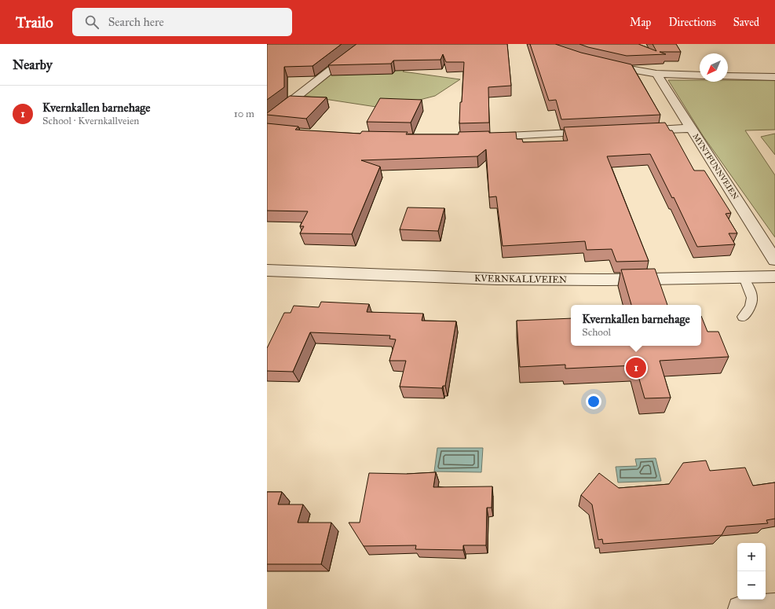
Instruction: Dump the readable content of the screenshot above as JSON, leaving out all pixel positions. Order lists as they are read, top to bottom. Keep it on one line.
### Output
{"streets":{"street":["MYNTFUNNVEIEN","KVERNKALLVEIEN"]},"north":"bottom left","page":{"header":"Trailo","search":"Search here","nav":["Map","Directions","Saved"],"heading":"Nearby","list":[{"mark":"1","name":"Kvernkallen barnehage","note":"School · Kvernkallveien","value":"10 m"}],"popup":["Kvernkallen barnehage","School"],"pins":"1","map_buttons":["+","−"]}}
